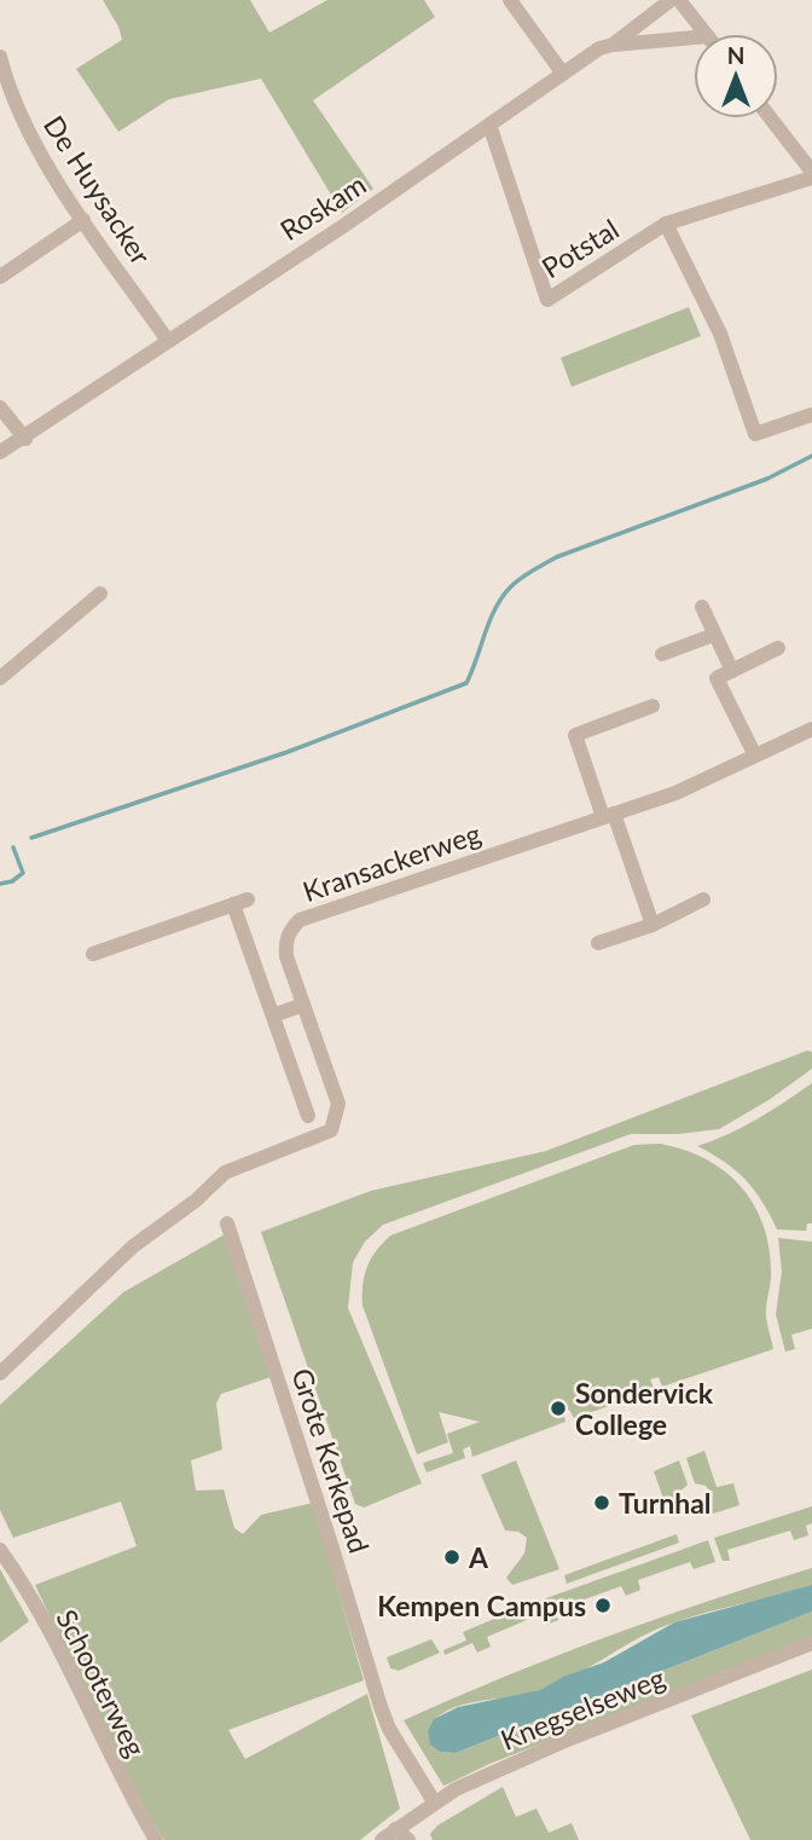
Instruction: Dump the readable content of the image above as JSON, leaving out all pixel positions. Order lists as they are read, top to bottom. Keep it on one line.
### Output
{"streets":{"street":["De Huysacker","Roskam","Potstal","Kransackerweg","Grote Kerkepad","Schooterweg","Knegselseweg"]},"crossings":[["De Huysacker","Roskam"],["Roskam","Potstal"],["Grote Kerkepad","Knegselseweg"]],"places":["Sondervick College","Turnhal","A","Kempen Campus"],"north":"top"}
